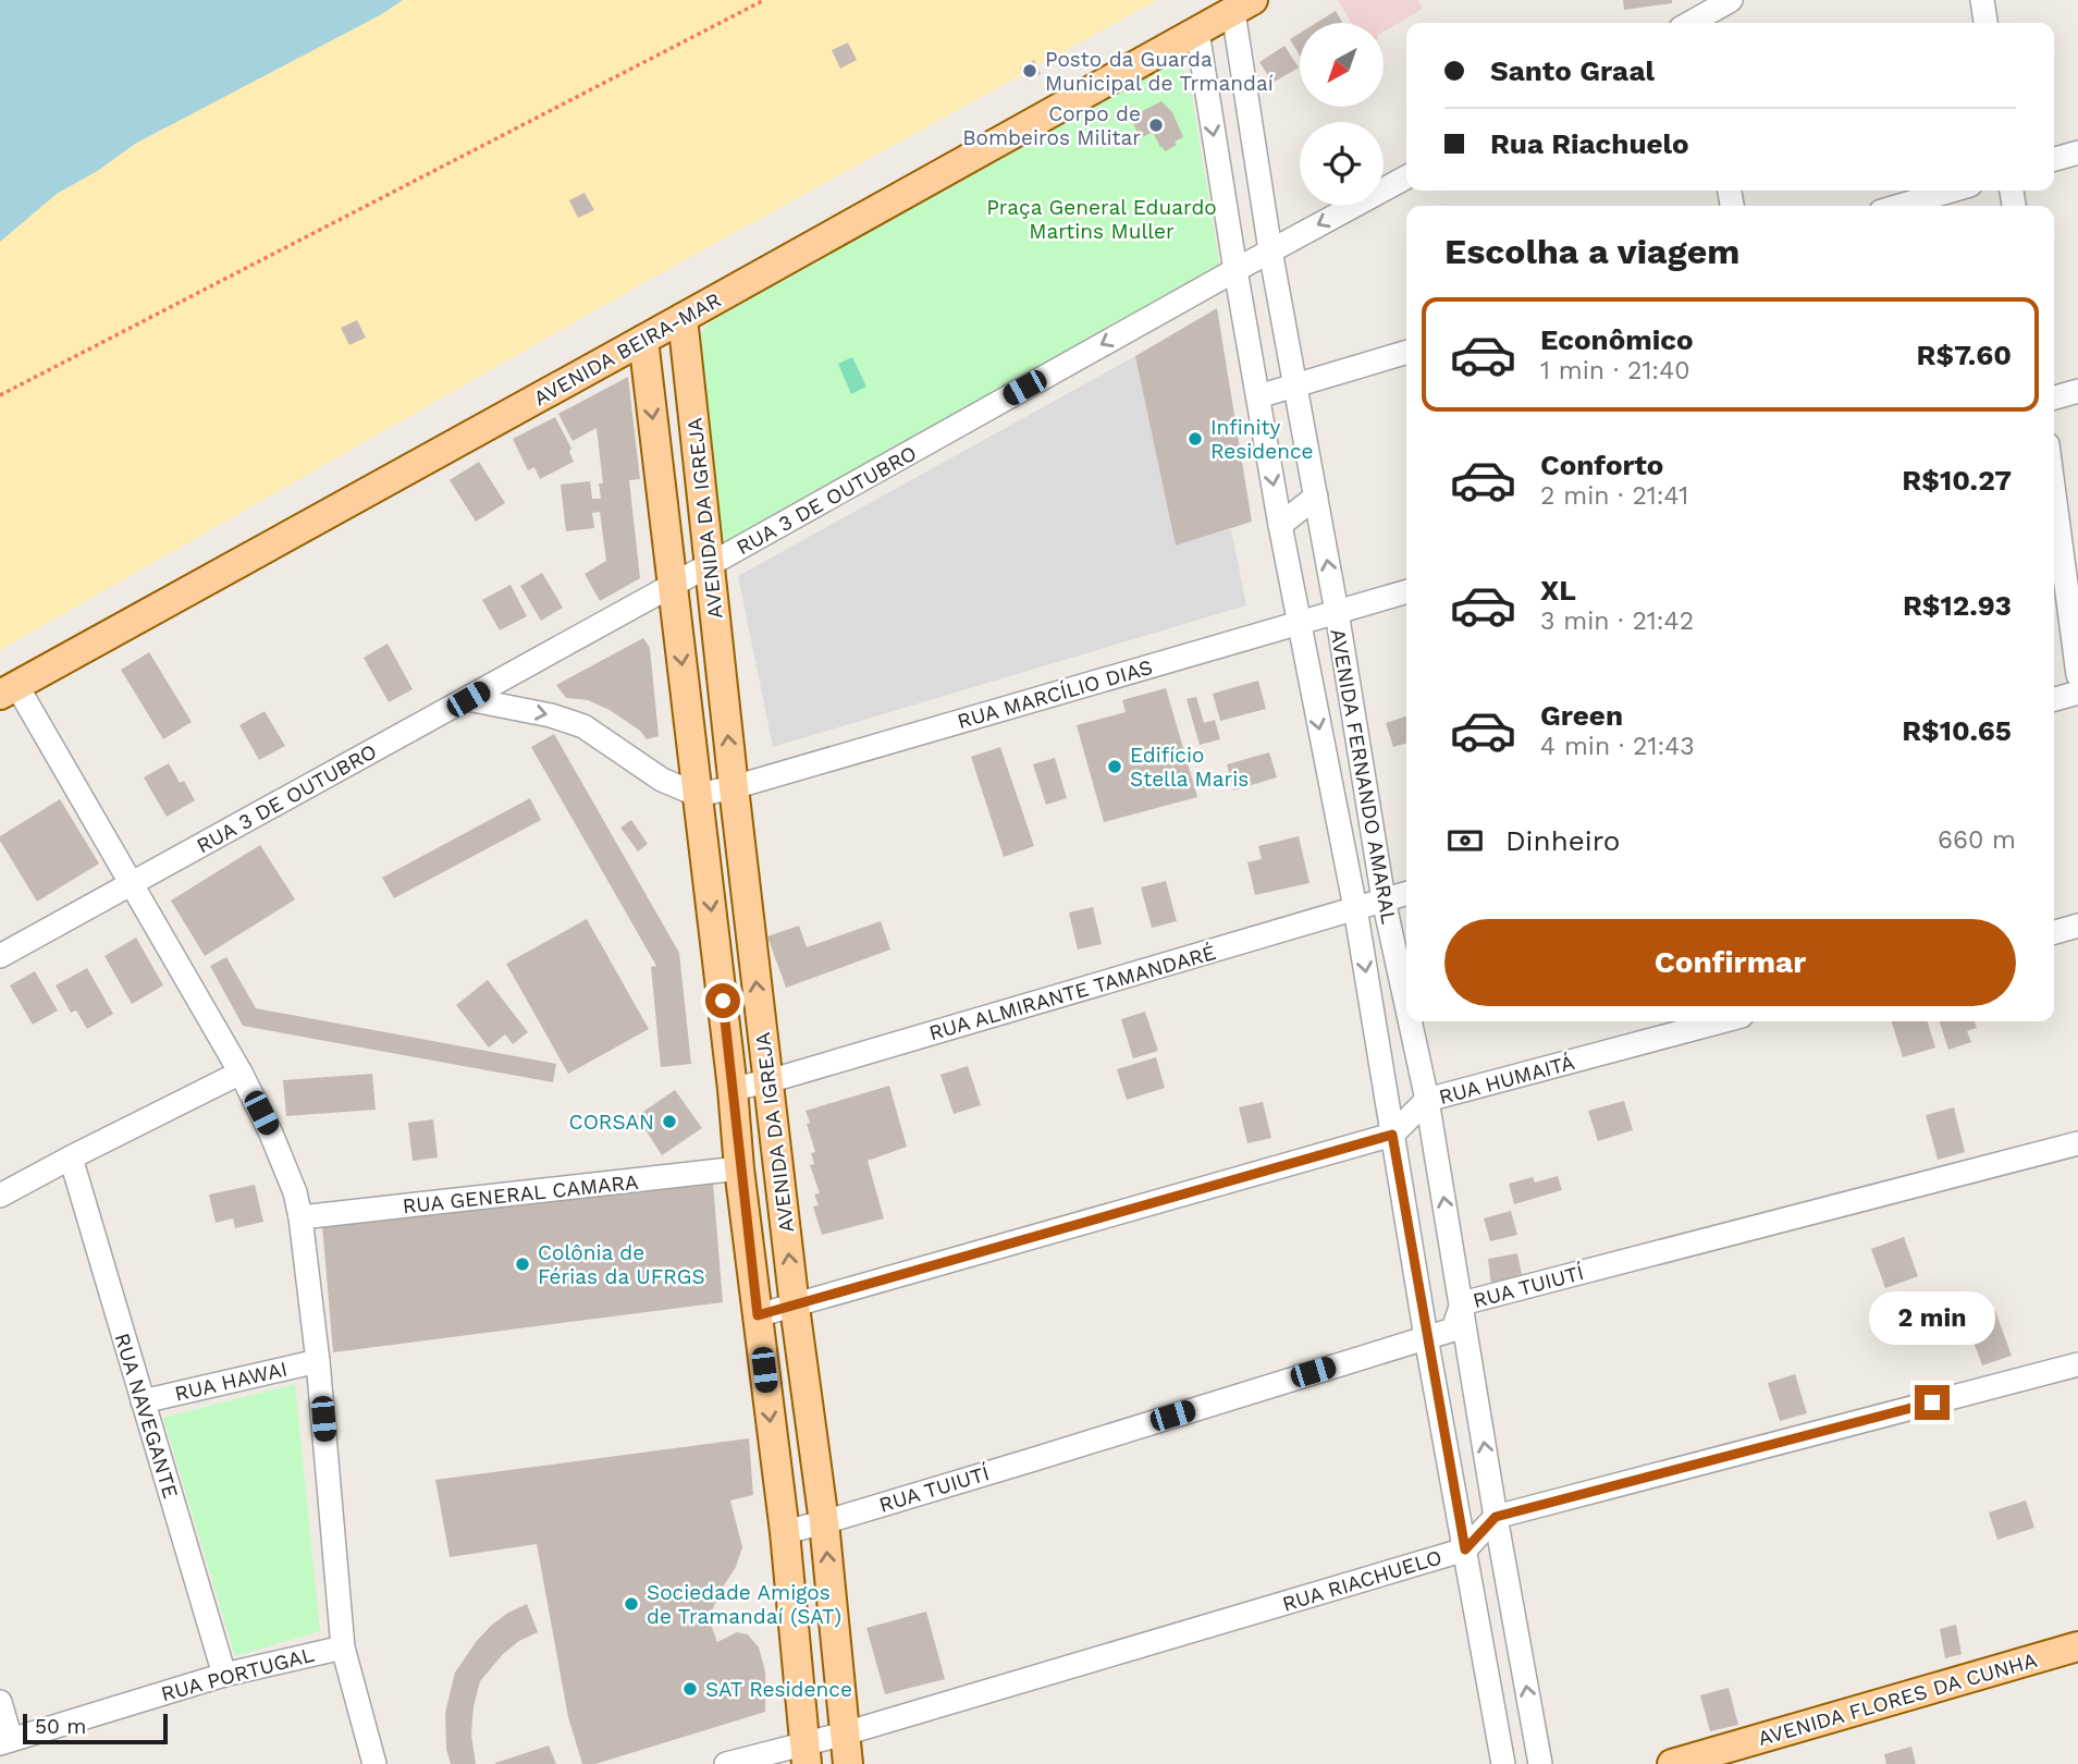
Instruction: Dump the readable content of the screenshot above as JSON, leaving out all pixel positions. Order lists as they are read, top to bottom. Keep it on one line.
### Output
{"streets":{"main road":["AVENIDA BEIRA-MAR","AVENIDA DA IGREJA","AVENIDA FLORES DA CUNHA"],"street":["RUA 3 DE OUTUBRO","RUA MARCÍLIO DIAS","AVENIDA FERNANDO AMARAL","RUA ALMIRANTE TAMANDARÉ","RUA HUMAITÁ","RUA GENERAL CAMARA","RUA TUIUTÍ","RUA HAWAI","RUA NAVEGANTE","RUA RIACHUELO","RUA PORTUGAL"]},"crossings":[["AVENIDA BEIRA-MAR","AVENIDA DA IGREJA"],["AVENIDA BEIRA-MAR","AVENIDA FERNANDO AMARAL"],["RUA 3 DE OUTUBRO","AVENIDA DA IGREJA"],["RUA 3 DE OUTUBRO","AVENIDA FERNANDO AMARAL"],["AVENIDA DA IGREJA","RUA MARCÍLIO DIAS"],["AVENIDA DA IGREJA","RUA ALMIRANTE TAMANDARÉ"],["AVENIDA DA IGREJA","RUA HUMAITÁ"],["AVENIDA DA IGREJA","RUA GENERAL CAMARA"],["AVENIDA DA IGREJA","RUA TUIUTÍ"],["AVENIDA DA IGREJA","RUA RIACHUELO"],["RUA MARCÍLIO DIAS","AVENIDA FERNANDO AMARAL"],["AVENIDA FERNANDO AMARAL","RUA ALMIRANTE TAMANDARÉ"],["AVENIDA FERNANDO AMARAL","RUA HUMAITÁ"],["AVENIDA FERNANDO AMARAL","RUA TUIUTÍ"],["AVENIDA FERNANDO AMARAL","RUA RIACHUELO"],["RUA HAWAI","RUA NAVEGANTE"],["RUA NAVEGANTE","RUA PORTUGAL"]],"one_way":["RUA 3 DE OUTUBRO"],"parks":["Praça General Eduardo Martins Muller"],"places":["Posto da Guarda Municipal de Trmandaí","Corpo de Bombeiros Militar","Infinity Residence","Edifício Stella Maris","CORSAN","Colônia de Férias da UFRGS","Sociedade Amigos de Tramandaí (SAT)","SAT Residence"],"scale_bar":"50 m","north":"bottom left","page":{"banner":["Santo Graal","Rua Riachuelo"],"heading":"Escolha a viagem","list":[{"name":"Econômico","note":"1 min · 21:40","value":"R$7.60"},{"name":"Conforto","note":"2 min · 21:41","value":"R$10.27"},{"name":"XL","note":"3 min · 21:42","value":"R$12.93"},{"name":"Green","note":"4 min · 21:43","value":"R$10.65"}],"pay":["Dinheiro","660 m"],"buttons":"Confirmar","bubble":"2 min","scale":"50 m"}}
